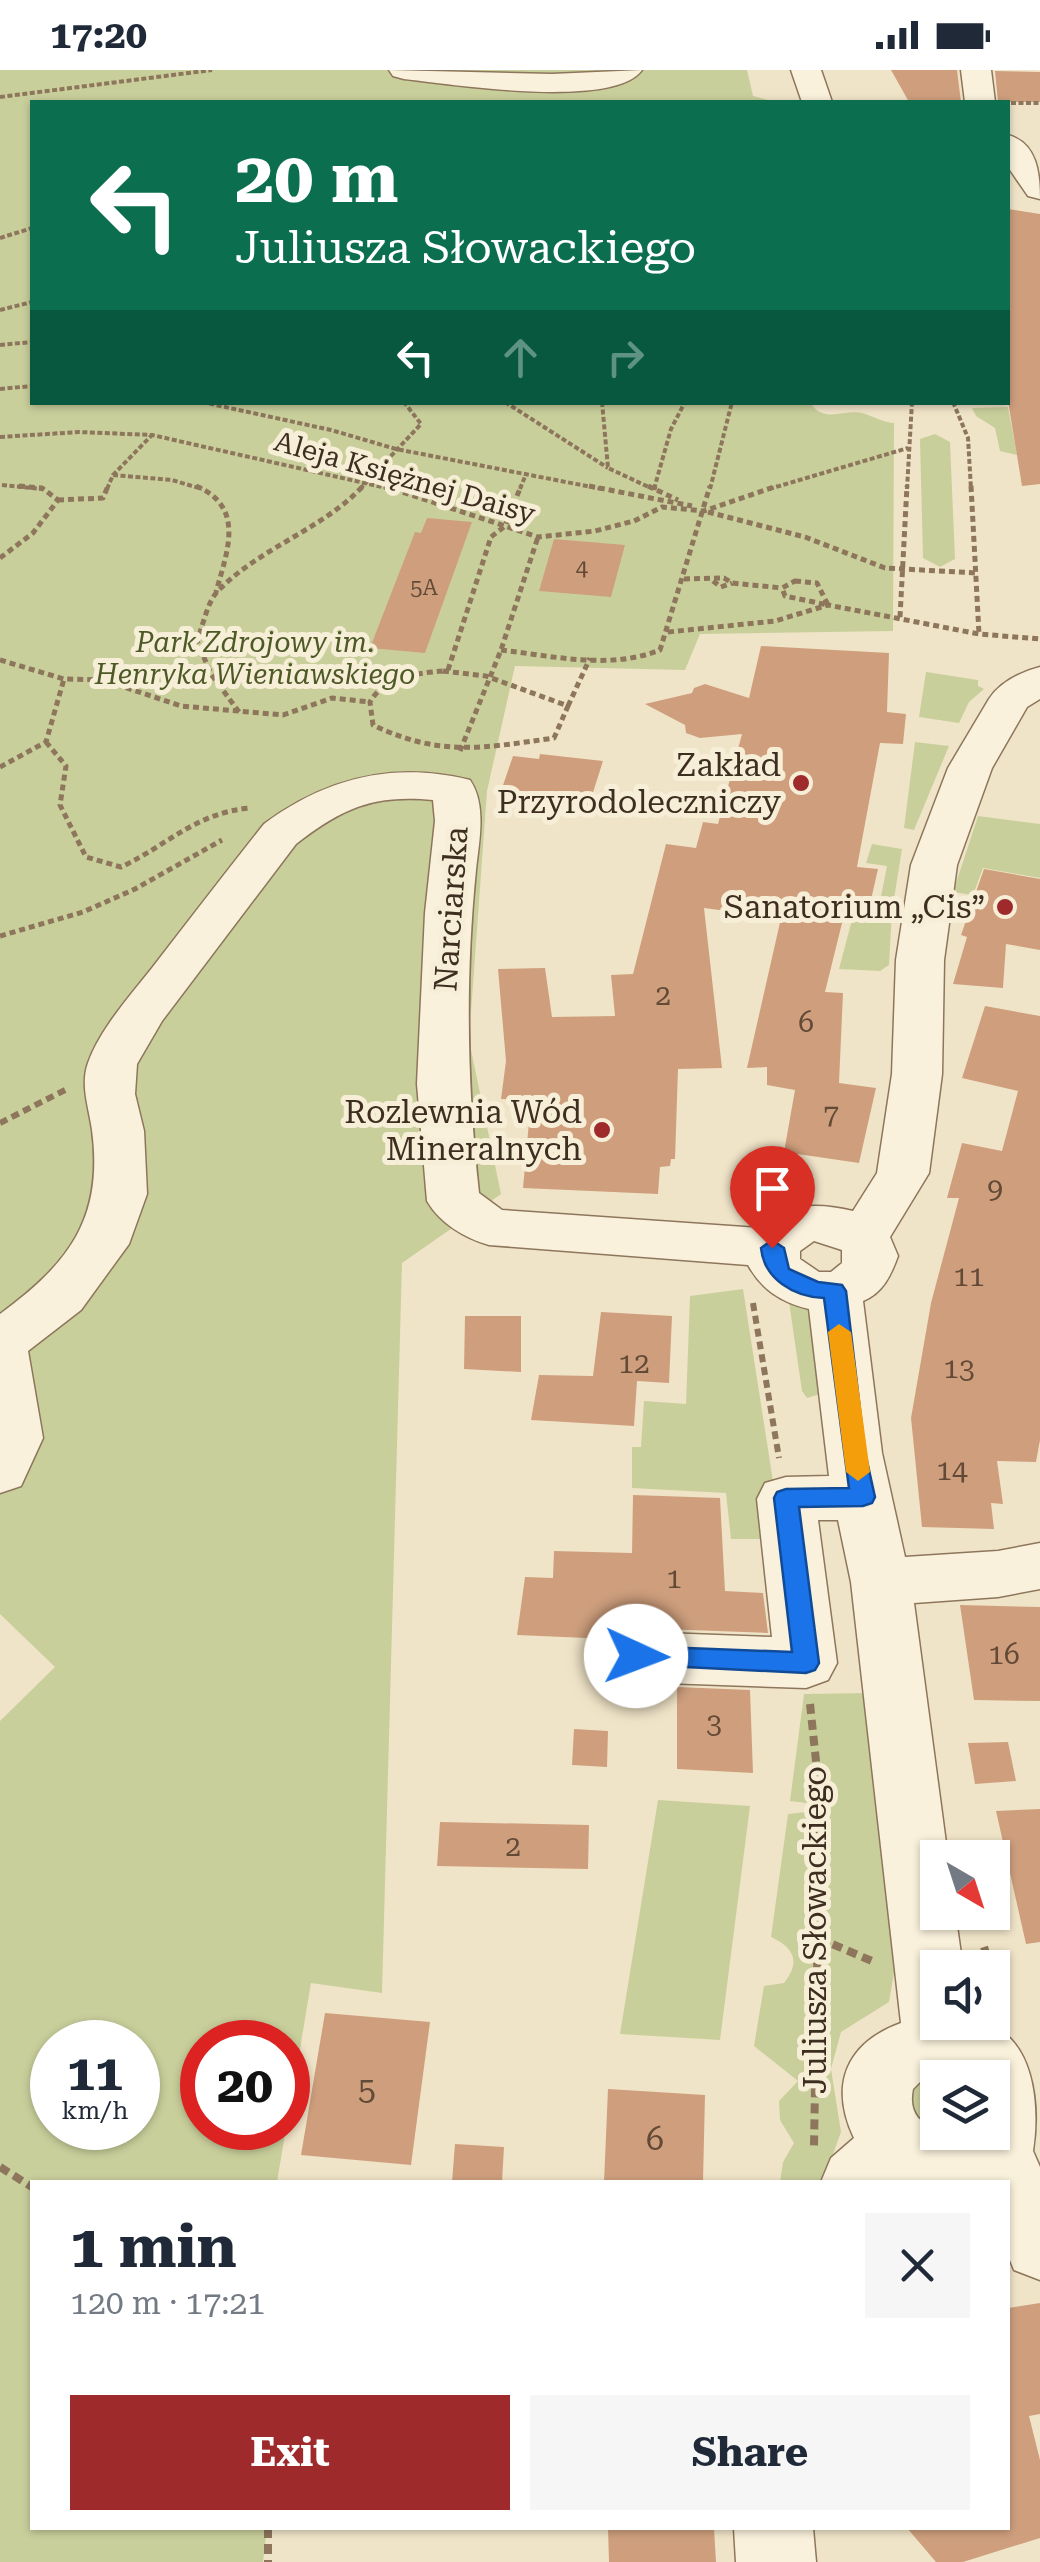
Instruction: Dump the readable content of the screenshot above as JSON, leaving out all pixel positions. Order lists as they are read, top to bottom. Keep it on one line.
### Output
{"streets":{"street":["Narciarska"],"path":["Aleja Księżnej Daisy","Juliusza Słowackiego"]},"parks":["Park Zdrojowy im. Henryka Wieniawskiego"],"places":["Zakład Przyrodoleczniczy","Sanatorium „Cis”","Rozlewnia Wód Mineralnych"],"house_numbers":["4","5A","2","6","7","9","11","12","13","14","1","16","3","2","5","6"],"north":"bottom right","page":{"status":"17:20","turn":["20 m","Juliusza Słowackiego"],"speed":"11 km/h","limit":"20","heading":["1 min","120 m · 17:21"],"buttons":["Exit","Share"]}}
